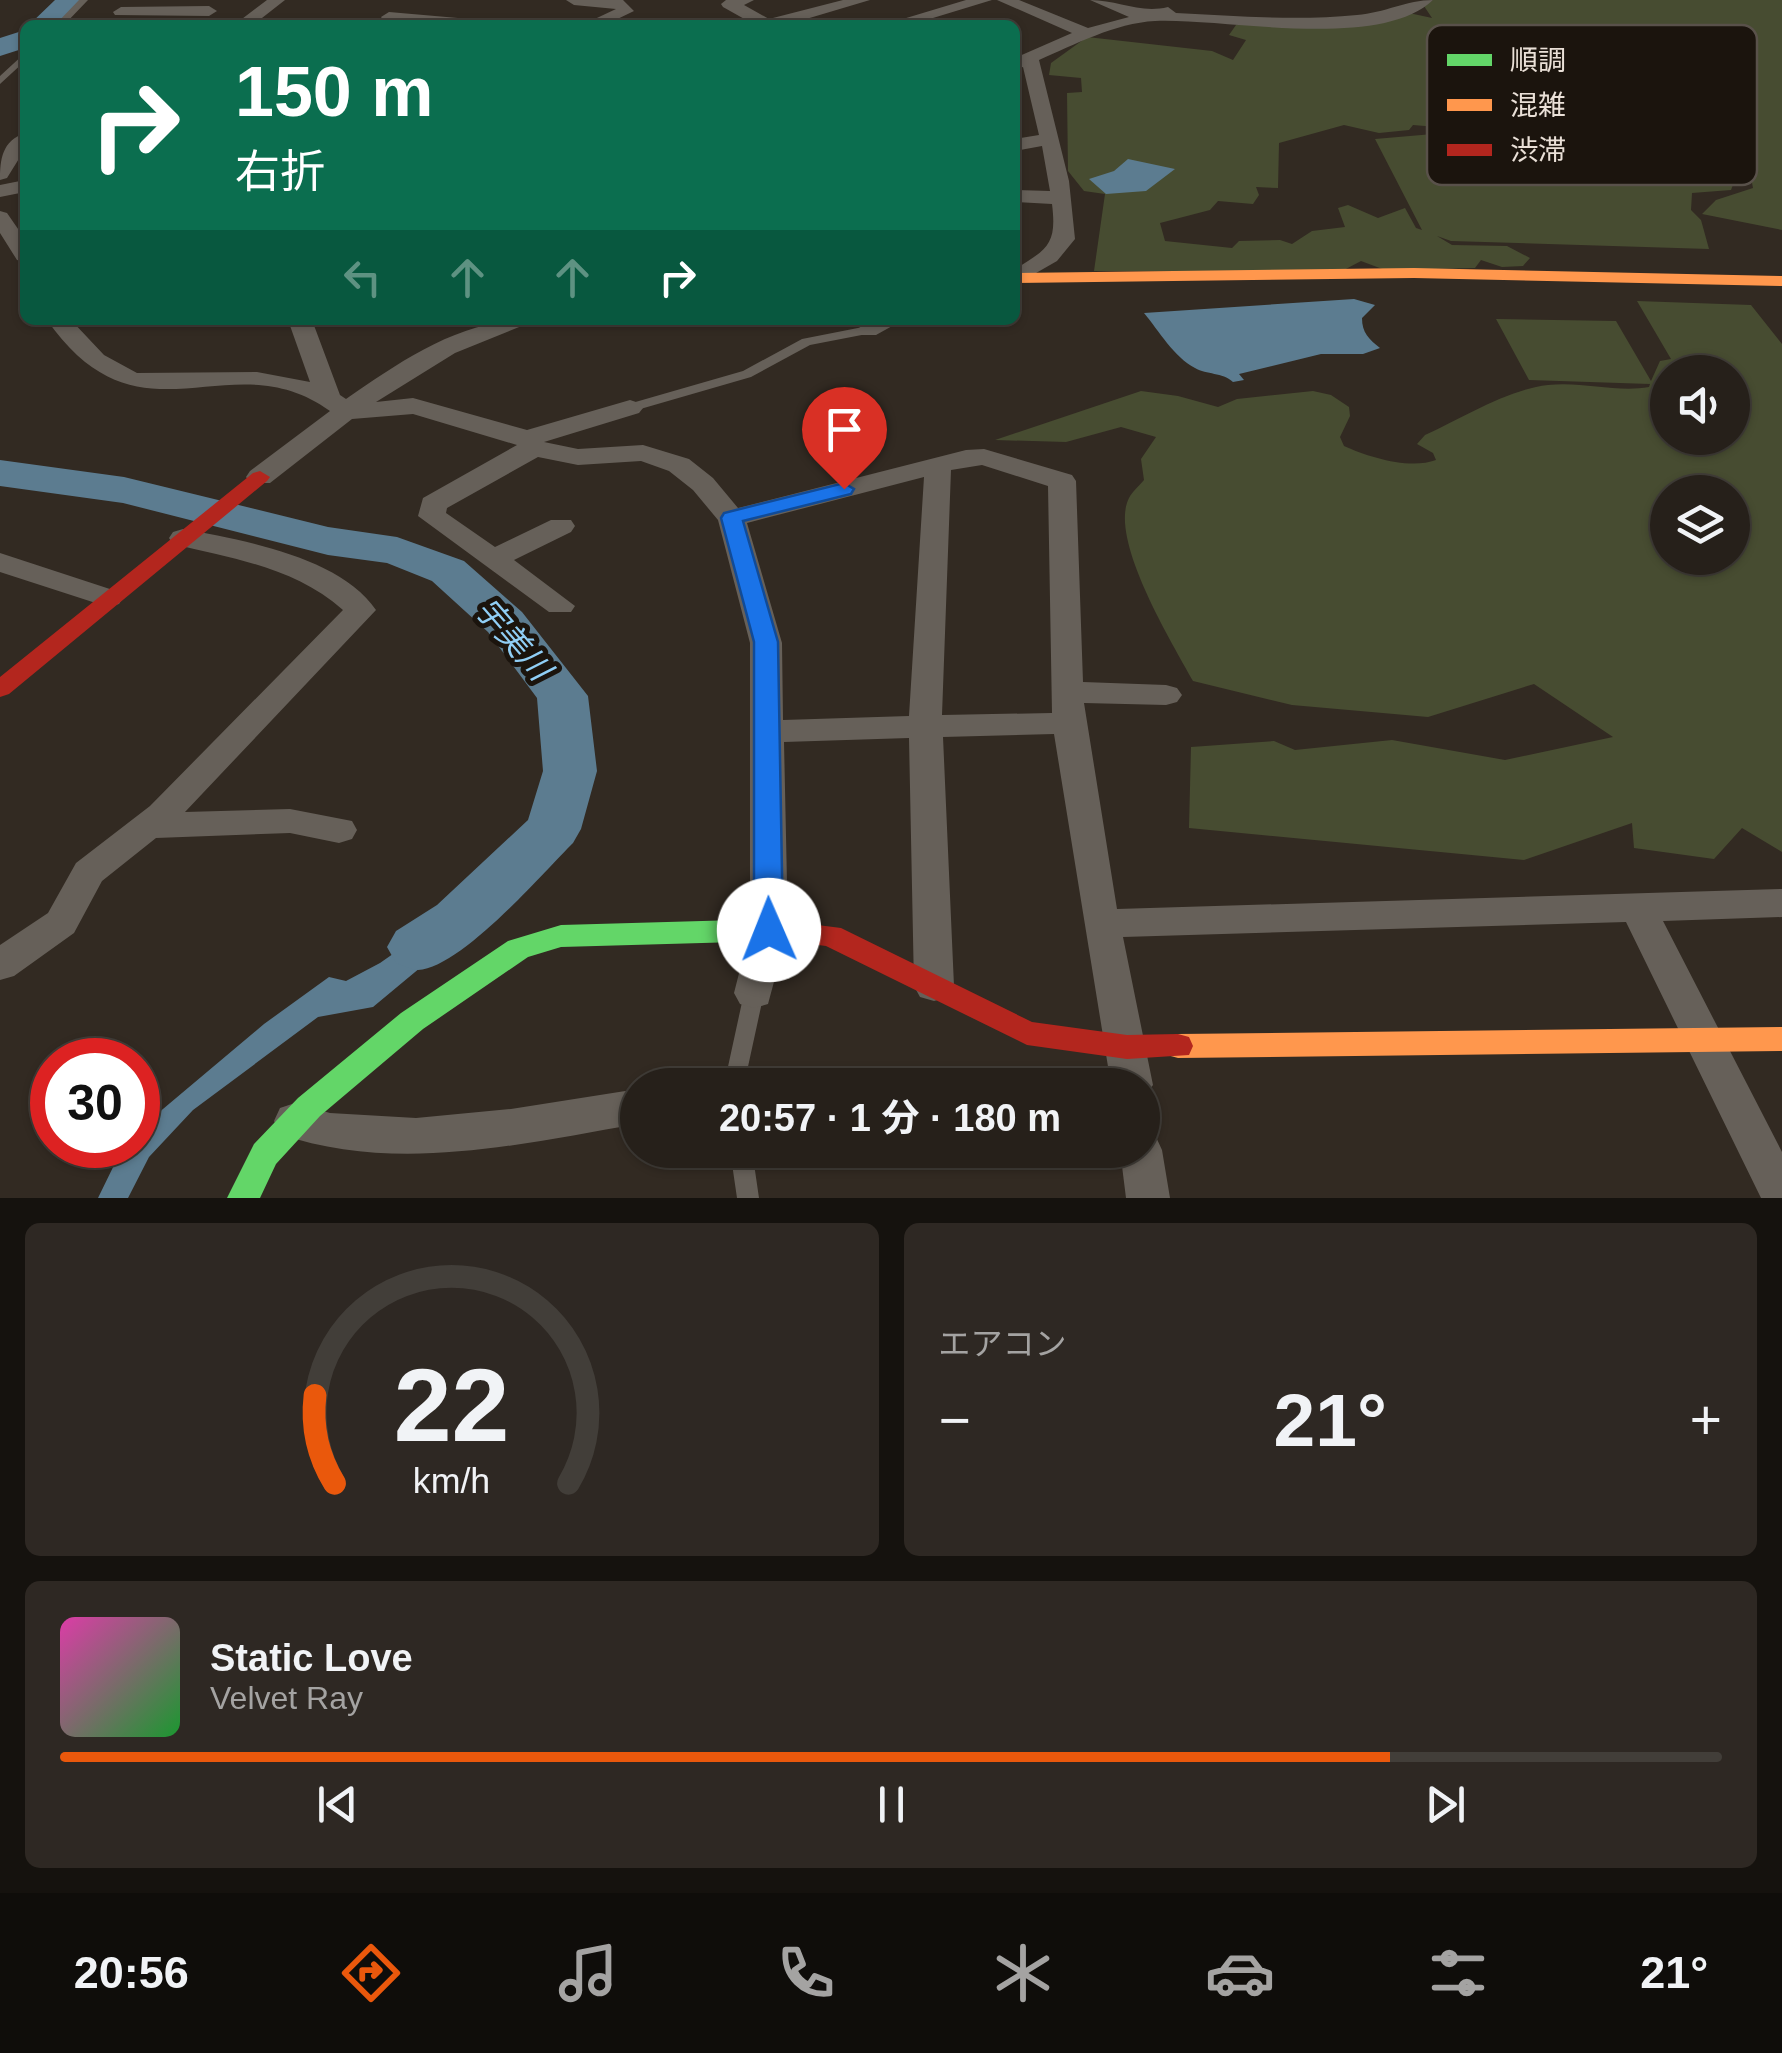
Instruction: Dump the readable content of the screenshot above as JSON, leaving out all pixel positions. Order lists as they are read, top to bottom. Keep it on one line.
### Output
{"water":["宇美川"],"legend":["順調","混雑","渋滞"],"page":{"turn":["150 m","右折"],"limit":"30","trip":"20:57 · 1 分 · 180 m","tile":"エアコン","heat":["−","21°","+"],"song":["Static Love","Velvet Ray"],"tabs":["20:56","21°"],"gauge":["22","km/h"]}}
